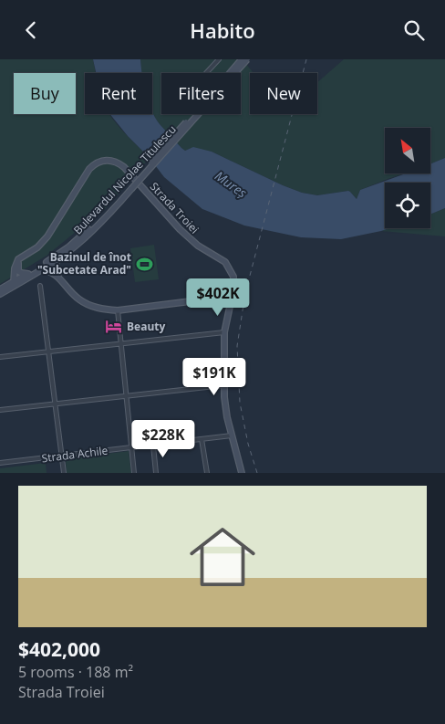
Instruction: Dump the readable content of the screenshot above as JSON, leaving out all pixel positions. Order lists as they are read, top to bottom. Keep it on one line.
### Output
{"streets":{"main road":["Bulevardul Nicolae Titulescu","Strada Troiei"],"street":["Strada Achile"]},"crossings":[["Strada Troiei","Strada Achile"]],"water":["Mureș"],"places":{"sports":["Bazinul de înot \"Subcetate Arad\""],"hotel":["Beauty"]},"north":"top left","page":{"header":"Habito","chip":["Buy","Rent","Filters","New"],"price":["$402K","$191K","$228K"],"list":[{"name":"$402,000","note":"5 rooms · 188 m² · Strada Troiei"}]}}
